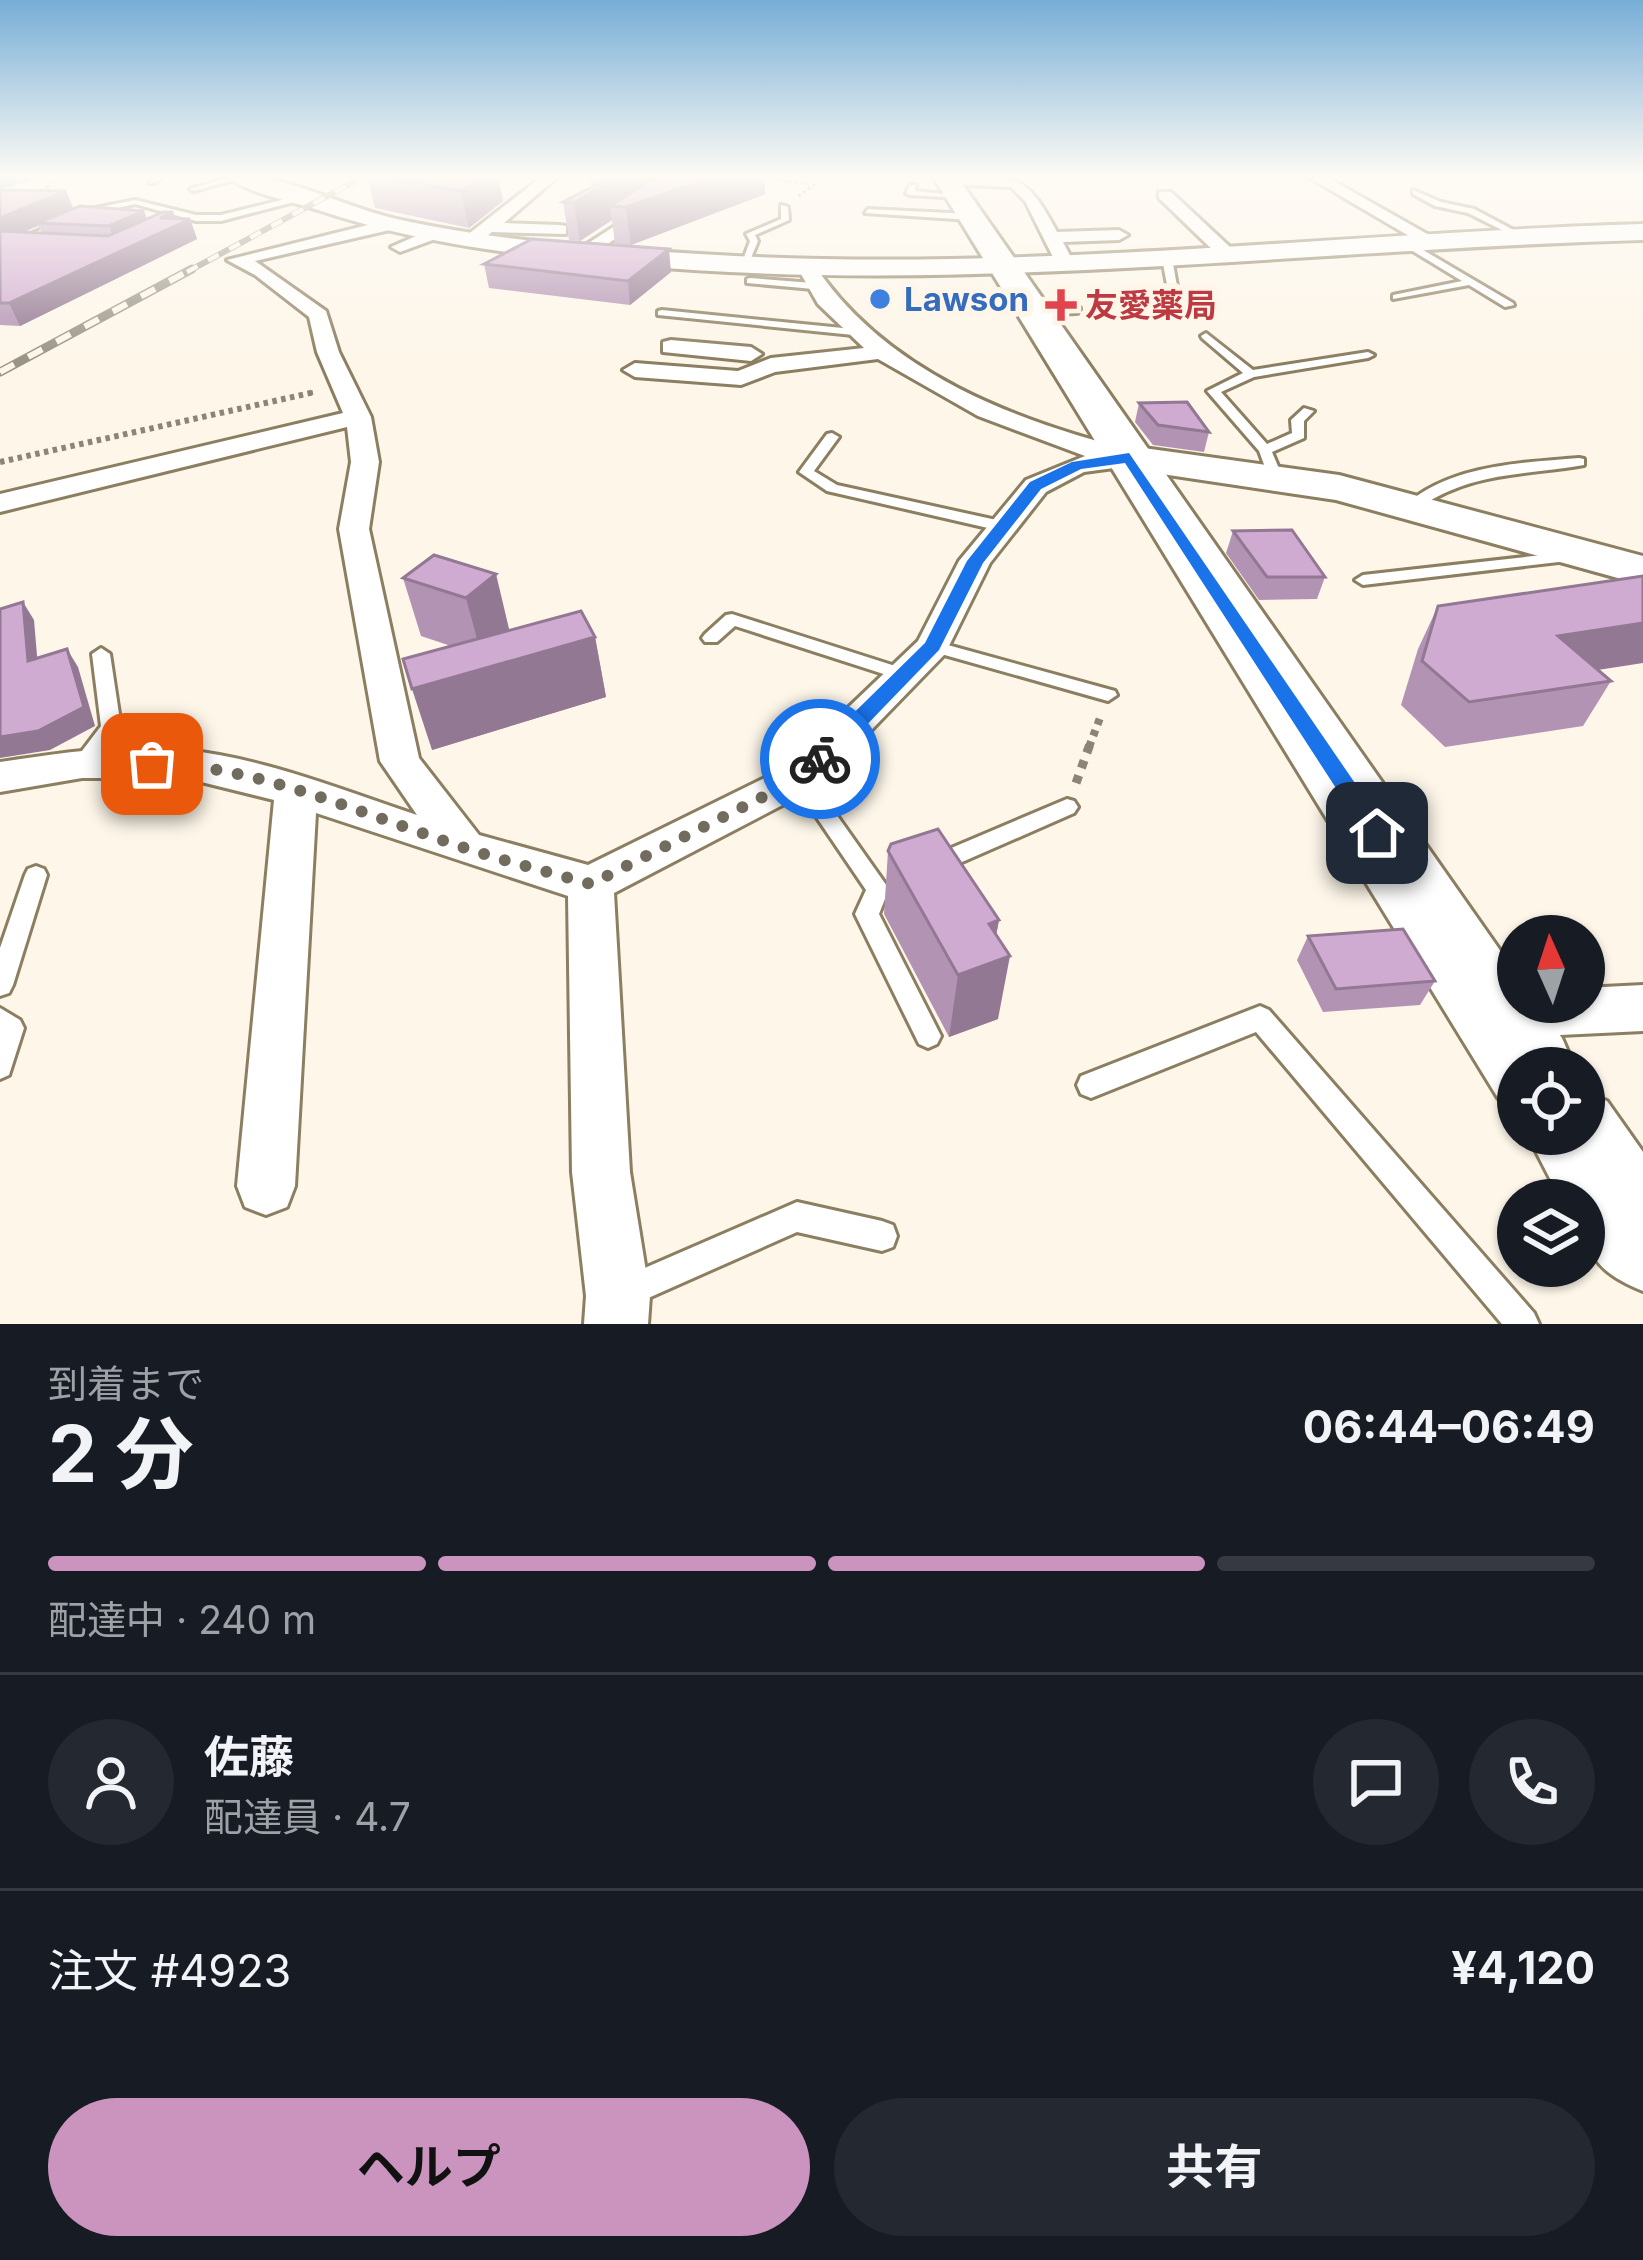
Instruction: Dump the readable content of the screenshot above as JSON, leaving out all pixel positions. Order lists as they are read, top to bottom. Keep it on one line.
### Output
{"places":{"other":["Lawson"],"health":["友愛薬局"]},"north":"top","page":{"heading":["2 分","到着まで","06:44–06:49"],"panel":["佐藤","配達員 · 4.7","注文 #4923","¥4,120"],"bar":"配達中 · 240 m","buttons":["ヘルプ","共有"]}}
